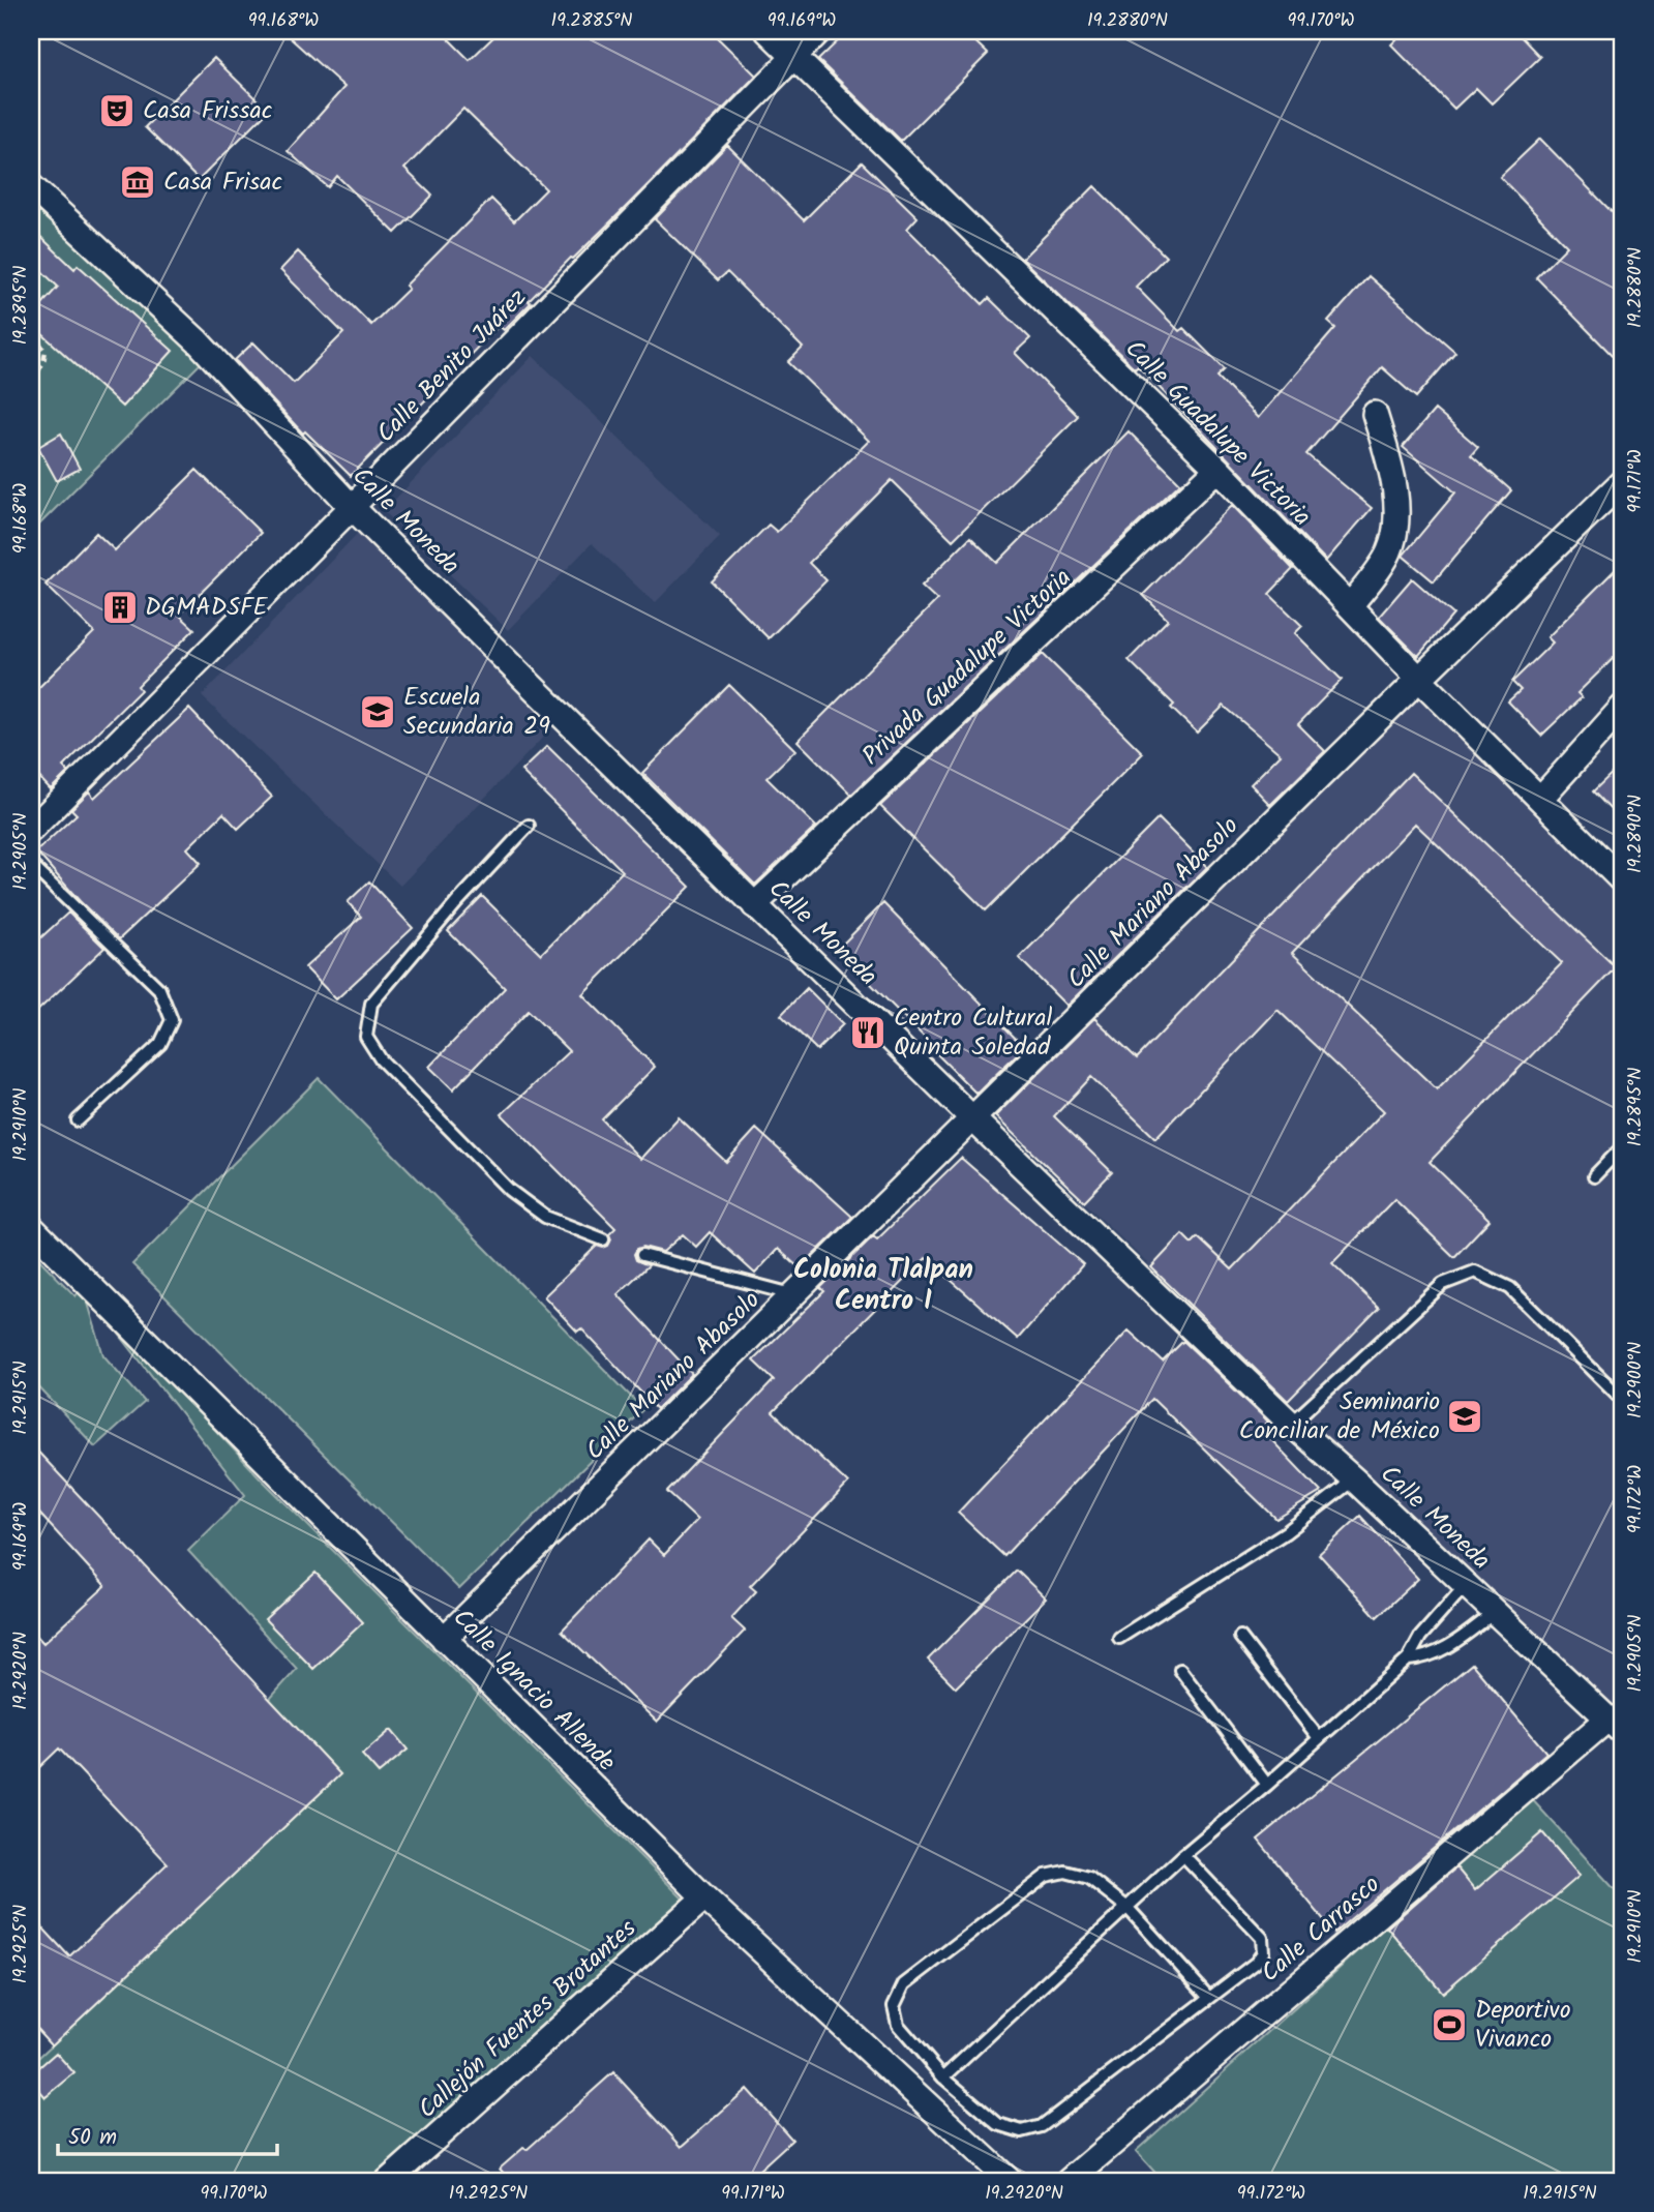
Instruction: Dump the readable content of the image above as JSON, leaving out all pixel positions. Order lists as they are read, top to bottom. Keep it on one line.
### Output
{"streets":{"street":["Calle Benito Juárez","Calle Guadalupe Victoria","Calle Moneda","Privada Guadalupe Victoria","Calle Mariano Abasolo","Calle Ignacio Allende","Calle Carrasco","Callejón Fuentes Brotantes"]},"crossings":[["Calle Benito Juárez","Calle Guadalupe Victoria"],["Calle Benito Juárez","Calle Moneda"],["Calle Guadalupe Victoria","Privada Guadalupe Victoria"],["Calle Guadalupe Victoria","Calle Mariano Abasolo"],["Calle Moneda","Privada Guadalupe Victoria"],["Calle Moneda","Calle Mariano Abasolo"],["Calle Moneda","Calle Carrasco"],["Calle Mariano Abasolo","Calle Ignacio Allende"],["Calle Ignacio Allende","Callejón Fuentes Brotantes"]],"districts":["Colonia Tlalpan Centro I"],"places":{"theatre":["Casa Frissac"],"museum":["Casa Frisac"],"building":["DGMADSFE"],"school or university":["Escuela Secundaria 29","Seminario Conciliar de México"],"restaurant":["Centro Cultural Quinta Soledad"],"sports":["Deportivo Vivanco"]},"scale_bar":"50 m","coordinates":["99.168°W","19.2885°N","99.169°W","19.2880°N","99.170°W","19.2895°N","99.171°W","19.2890°N","19.2905°N","19.2910°N","19.2900°N","19.2915°N","99.172°W","19.2920°N","19.2925°N"]}
